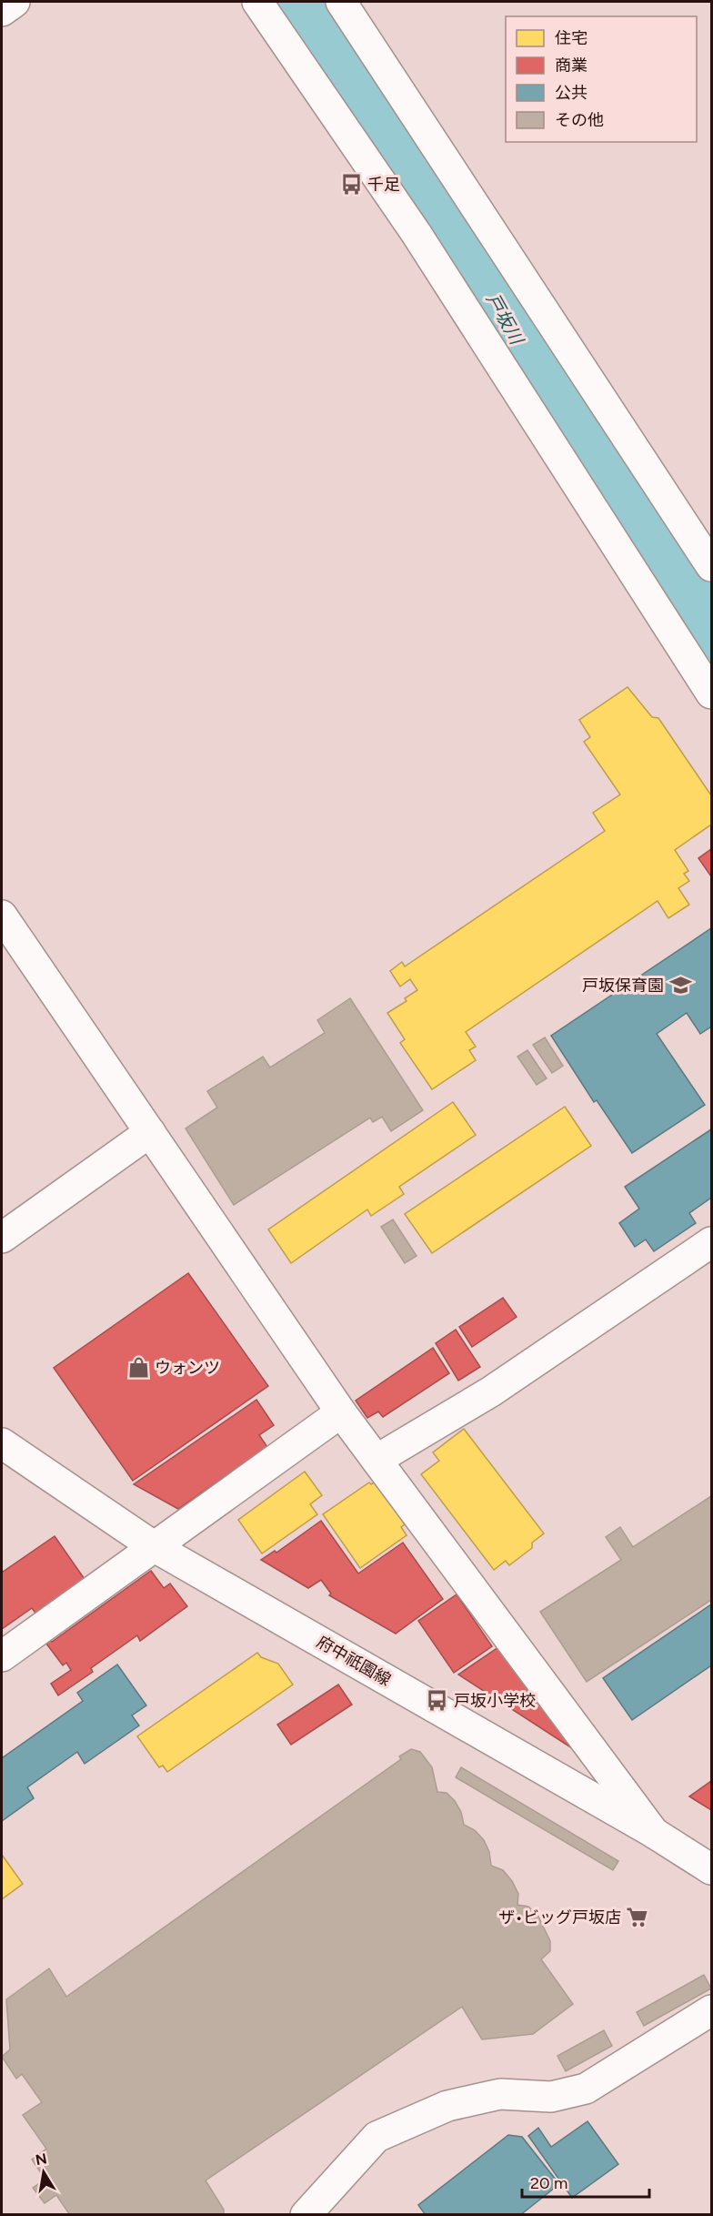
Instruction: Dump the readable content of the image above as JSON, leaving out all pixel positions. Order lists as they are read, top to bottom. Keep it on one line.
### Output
{"streets":{"street":["府中祇園線"]},"water":["戸坂川"],"places":{"bus stop":["千足","戸坂小学校"],"school or university":["戸坂保育園"],"shop":["ウォンツ"],"supermarket":["ザ•ビッグ戸坂店"]},"legend":["住宅","商業","公共","その他"],"scale_bar":"20 m","north":"top"}
